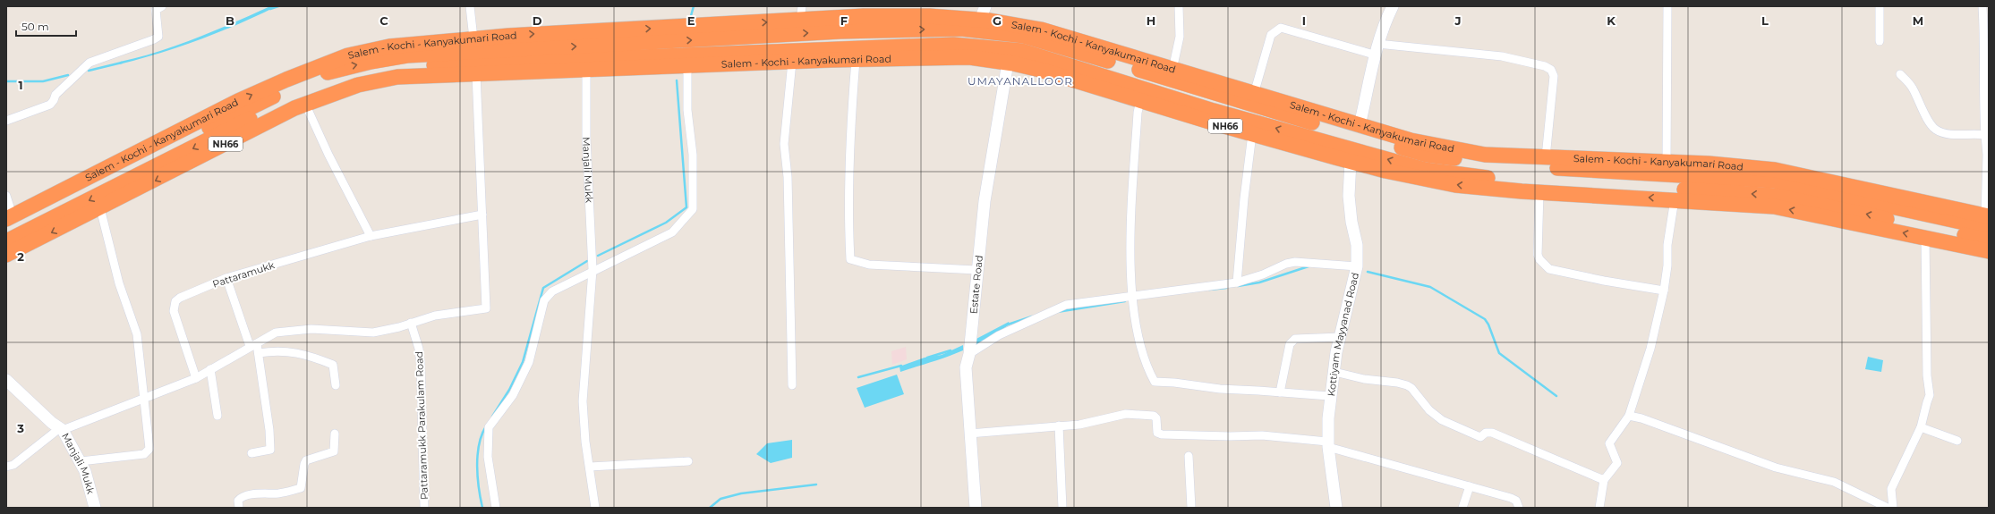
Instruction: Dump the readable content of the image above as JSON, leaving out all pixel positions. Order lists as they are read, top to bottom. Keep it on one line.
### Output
{"streets":{"highway":["Salem - Kochi - Kanyakumari Road","NH66"],"street":["Manjali Mukk","Pattaramukk","Estate Road","Kottiyam Mayyanad Road","Pattaramukk Parakulam Road"]},"crossings":[["Salem - Kochi - Kanyakumari Road","Manjali Mukk"],["Salem - Kochi - Kanyakumari Road","Estate Road"],["Salem - Kochi - Kanyakumari Road","Kottiyam Mayyanad Road"]],"districts":["UMAYANALLOOR"],"scale_bar":"50 m","grid":{"columns":["B","C","D","E","F","G","H","I","J","K","L","M"],"rows":["1","2","3"]}}
